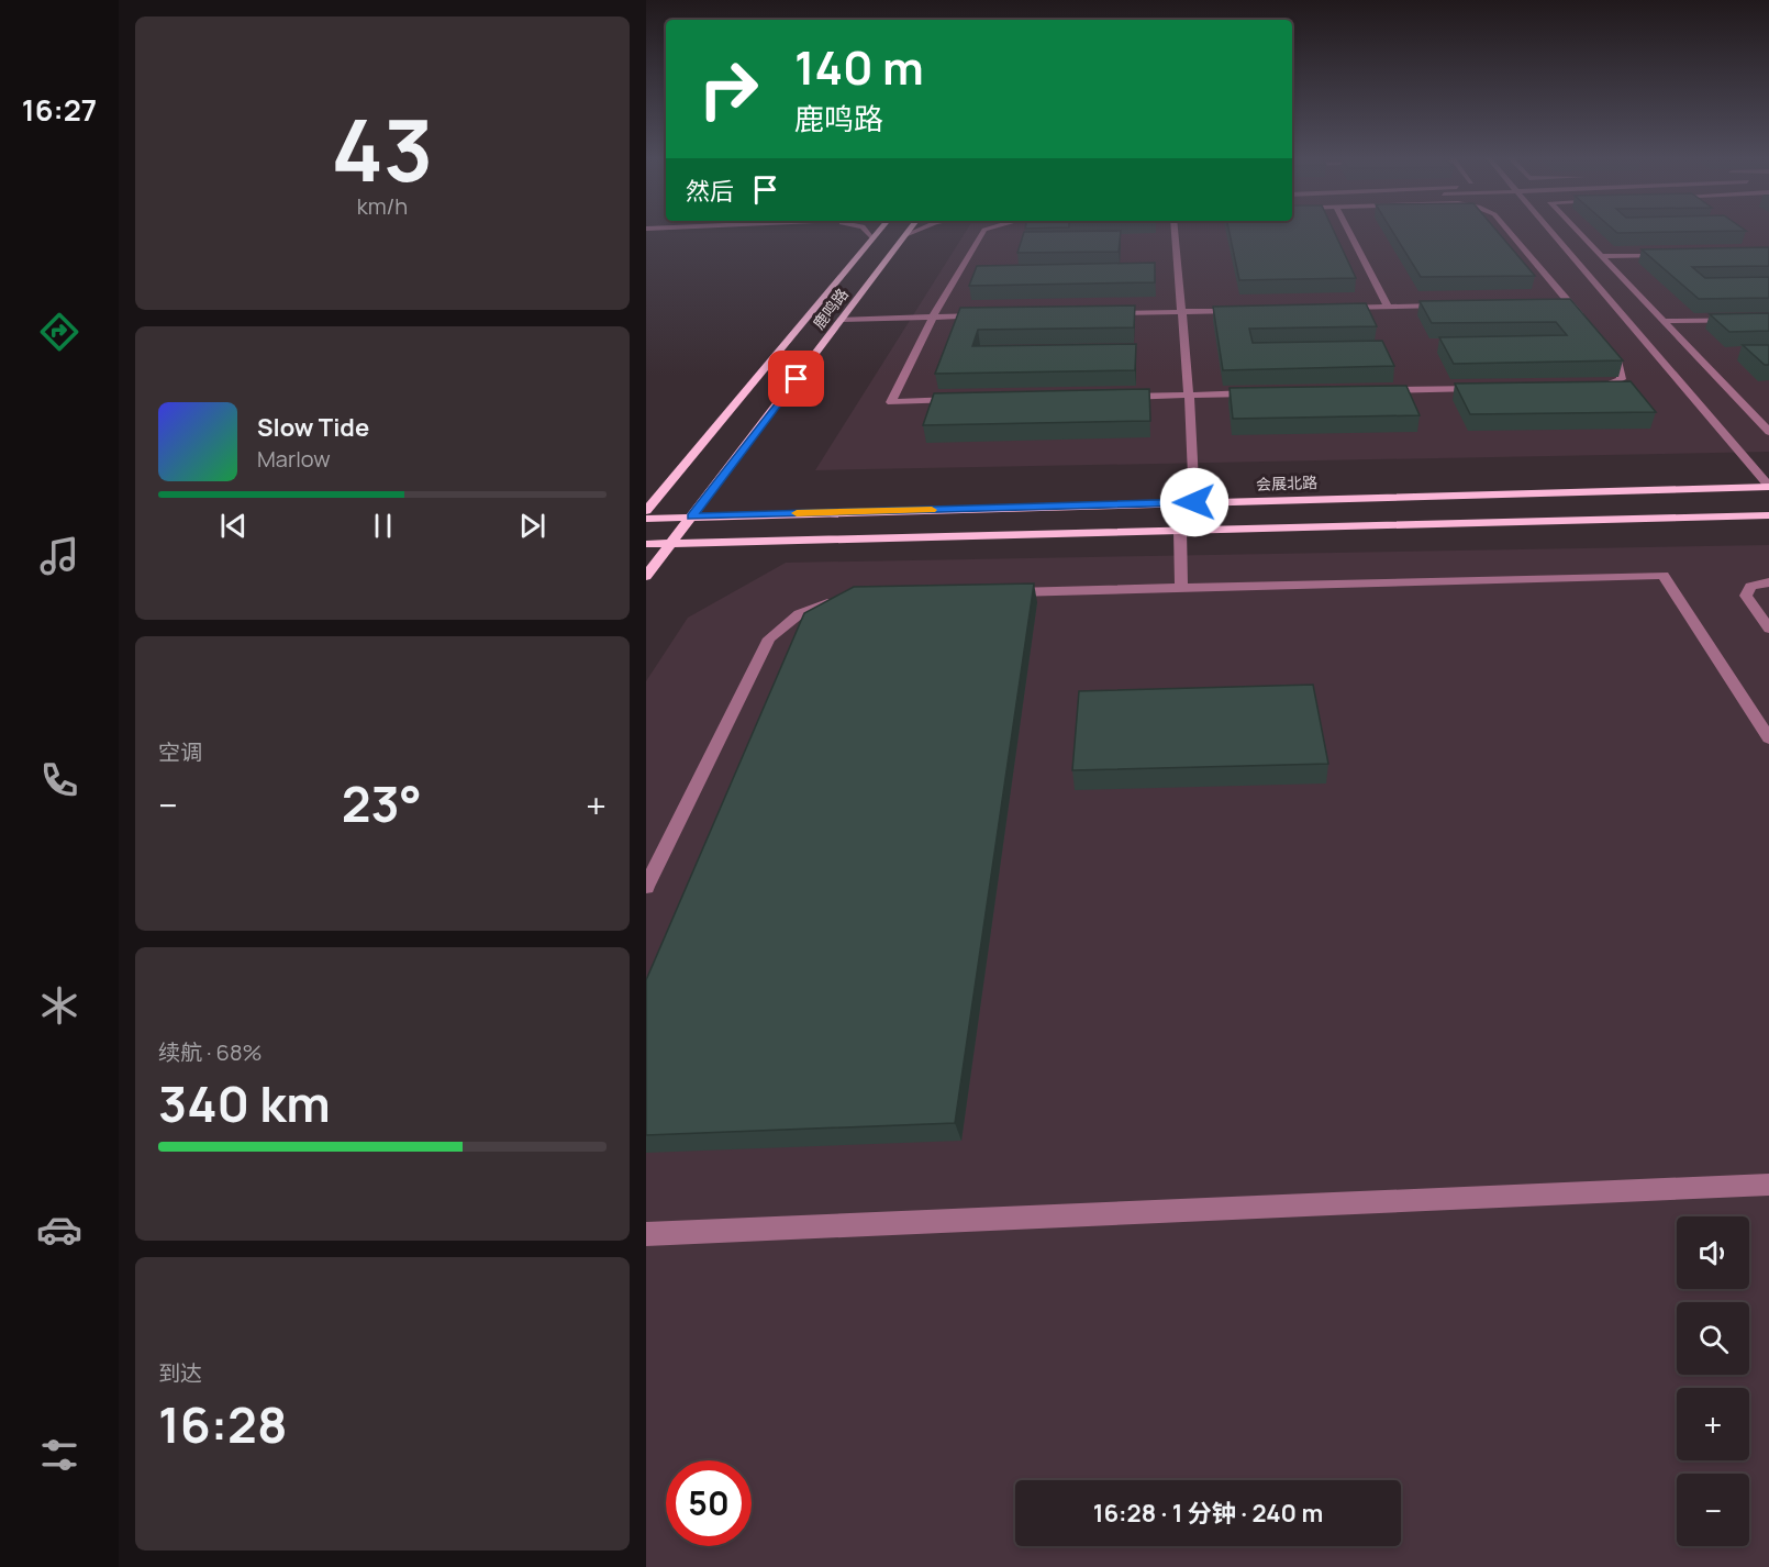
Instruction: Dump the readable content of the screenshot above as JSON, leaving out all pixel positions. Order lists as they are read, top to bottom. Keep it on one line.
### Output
{"streets":{"main road":["鹿鸣路","会展北路"]},"crossings":[["鹿鸣路","会展北路"]],"page":{"tabs":"16:27","tile":[["43","km/h"],"空调",["续航 · 68%","340 km"],["到达","16:28"]],"turn":["140 m","鹿鸣路"],"then":"然后","song":["Slow Tide","Marlow"],"heat":["−","23°","+"],"map_buttons":["+","−"],"limit":"50","trip":"16:28 · 1 分钟 · 240 m"}}
